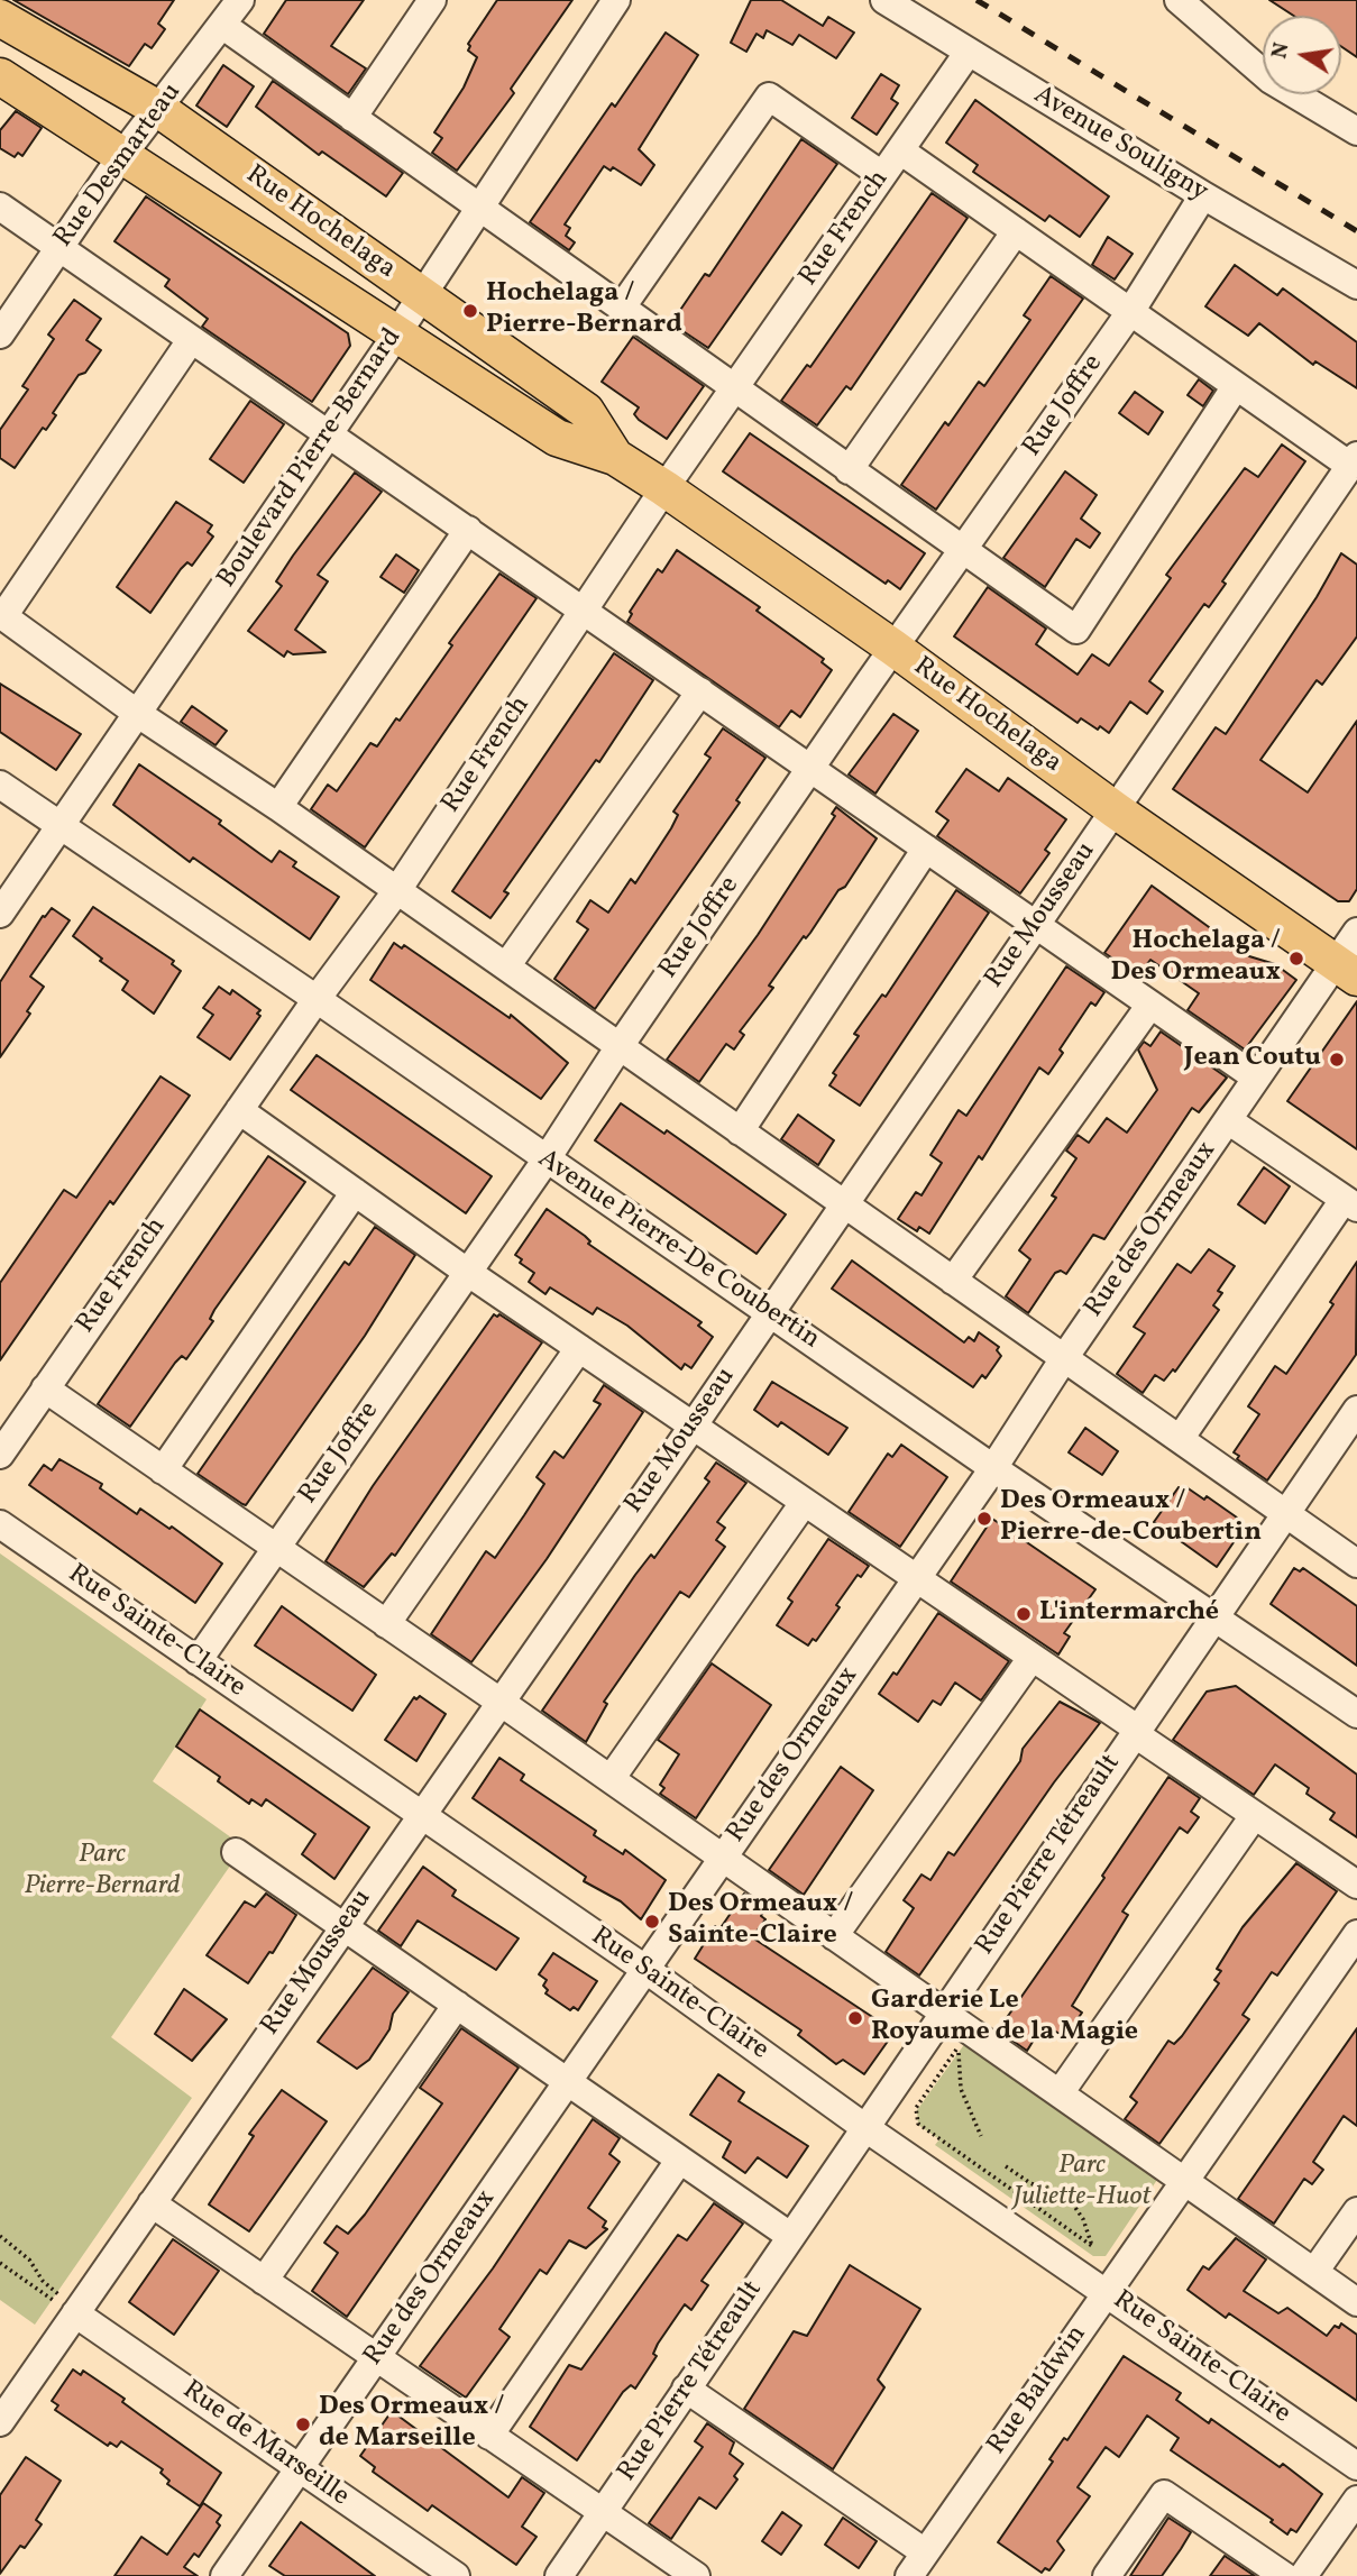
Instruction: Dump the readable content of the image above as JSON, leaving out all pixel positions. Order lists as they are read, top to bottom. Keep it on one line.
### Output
{"streets":{"main road":["Rue Hochelaga"],"street":["Avenue Souligny","Rue Desmarteau","Rue French","Rue Joffre","Boulevard Pierre-Bernard","Rue Mousseau","Rue des Ormeaux","Avenue Pierre-De Coubertin","Rue Sainte-Claire","Rue Pierre Tétreault","Rue Baldwin","Rue de Marseille"]},"crossings":[["Avenue Souligny","Rue French"],["Avenue Souligny","Rue Joffre"],["Rue Desmarteau","Rue Hochelaga"],["Rue Hochelaga","Rue French"],["Rue Hochelaga","Rue Joffre"],["Rue Hochelaga","Boulevard Pierre-Bernard"],["Rue Hochelaga","Rue Mousseau"],["Rue Hochelaga","Rue des Ormeaux"],["Rue French","Avenue Pierre-De Coubertin"],["Rue Joffre","Avenue Pierre-De Coubertin"],["Rue Joffre","Rue Sainte-Claire"],["Boulevard Pierre-Bernard","Avenue Pierre-De Coubertin"],["Rue Mousseau","Avenue Pierre-De Coubertin"],["Rue Mousseau","Rue Sainte-Claire"],["Rue Mousseau","Rue de Marseille"],["Rue des Ormeaux","Avenue Pierre-De Coubertin"],["Rue des Ormeaux","Rue Sainte-Claire"],["Rue des Ormeaux","Rue de Marseille"],["Avenue Pierre-De Coubertin","Rue Pierre Tétreault"],["Rue Sainte-Claire","Rue Pierre Tétreault"],["Rue Sainte-Claire","Rue Baldwin"]],"parks":["Parc Pierre-Bernard","Parc Juliette-Huot"],"places":["Hochelaga / Pierre-Bernard","Hochelaga / Des Ormeaux","Jean Coutu","Des Ormeaux / Pierre-de-Coubertin","L'intermarché","Des Ormeaux / Sainte-Claire","Garderie Le Royaume de la Magie","Des Ormeaux / de Marseille"],"north":"left"}
